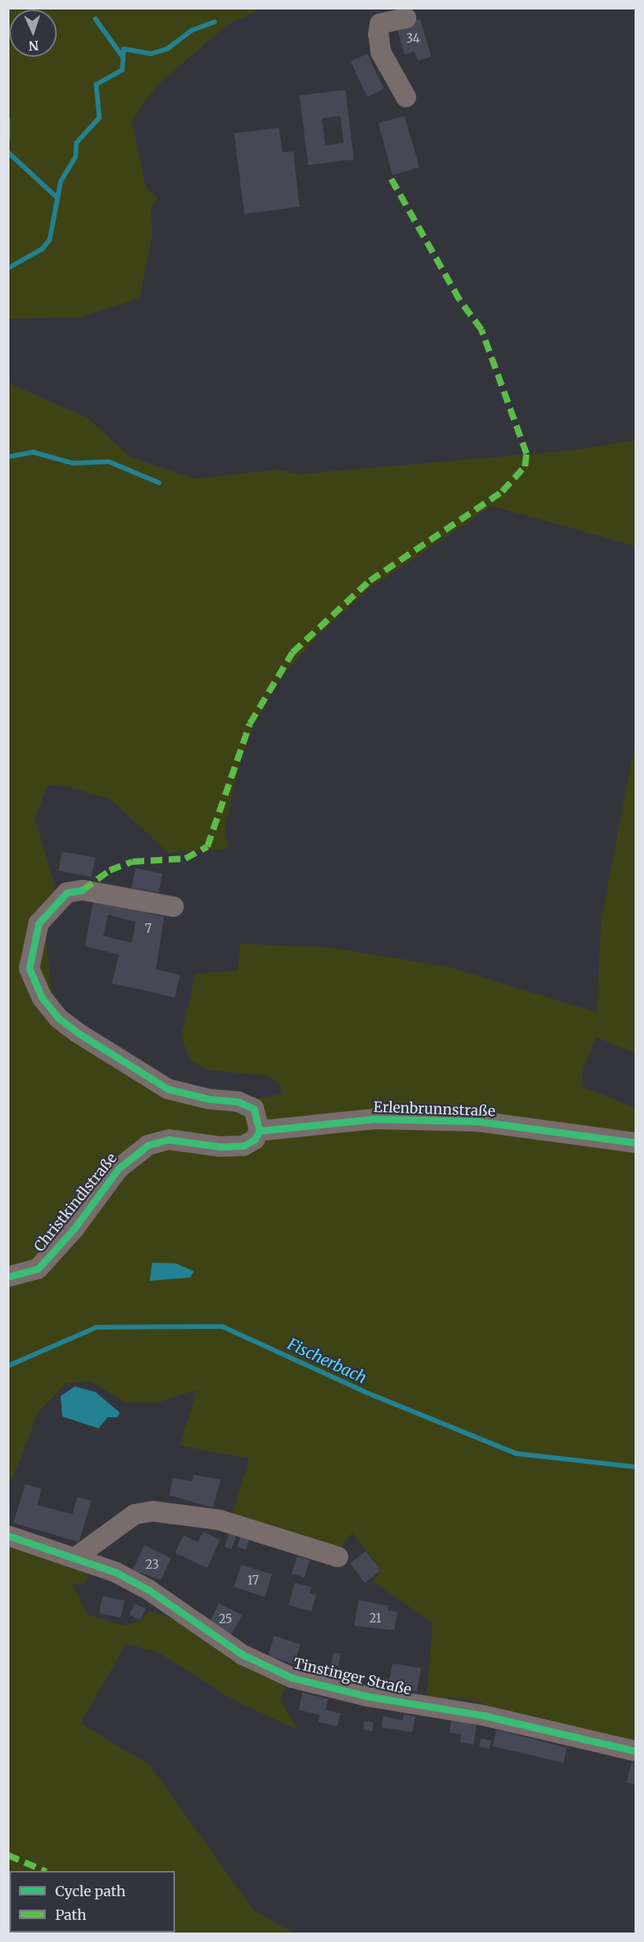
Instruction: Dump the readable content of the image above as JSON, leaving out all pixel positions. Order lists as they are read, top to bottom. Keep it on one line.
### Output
{"streets":{"street":["Erlenbrunnstraße","Christkindlstraße","Tinstinger Straße"]},"crossings":[["Erlenbrunnstraße","Christkindlstraße"]],"water":["Fischerbach"],"house_numbers":["34","7","23","17","21","25"],"legend":["Cycle path","Path"],"north":"bottom"}
